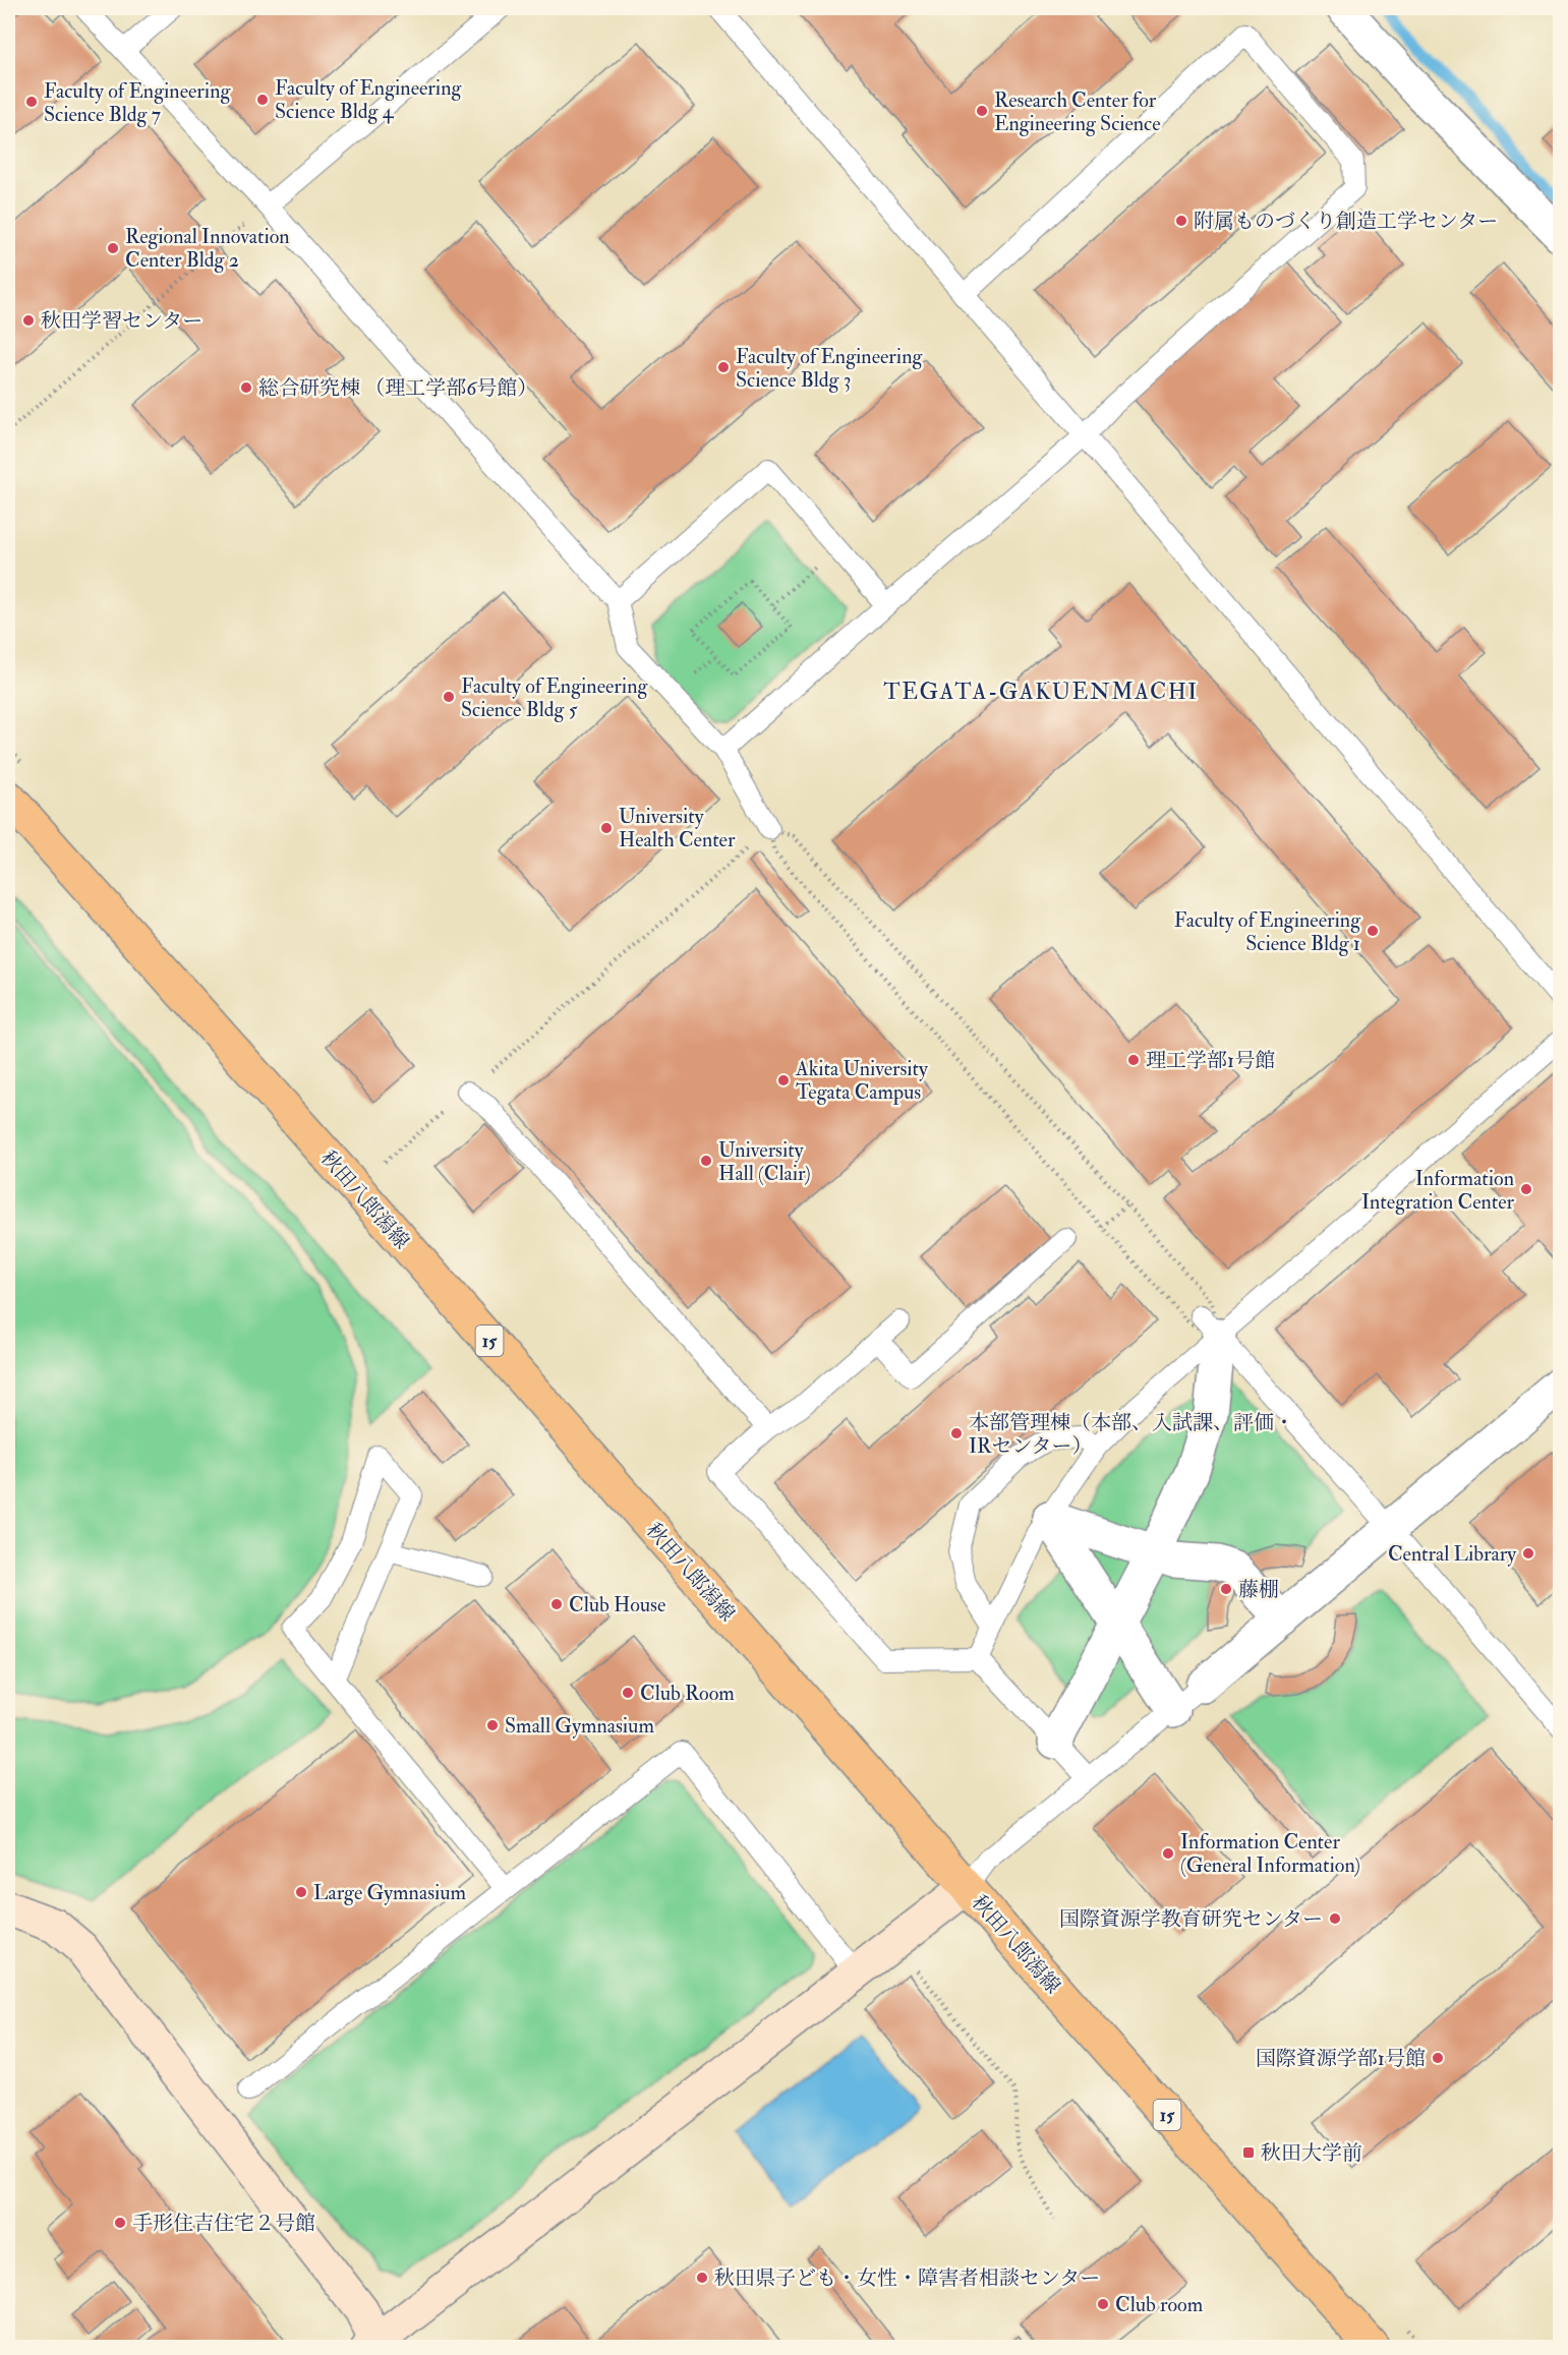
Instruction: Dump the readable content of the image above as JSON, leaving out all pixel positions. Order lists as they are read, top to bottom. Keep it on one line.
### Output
{"streets":{"main road":["秋田八郎潟線","15"]},"districts":["TEGATA-GAKUENMACHI"],"places":{"other":["Faculty of Engineering Science Bldg 4","Faculty of Engineering Science Bldg 7","Research Center for Engineering Science","附属ものづくり創造工学センター","Regional Innovation Center Bldg 2","秋田学習センター","Faculty of Engineering Science Bldg 3","総合研究棟 （理工学部6号館）","Faculty of Engineering Science Bldg 5","University Health Center","Faculty of Engineering Science Bldg 1","理工学部1号館","Akita University Tegata Campus","University Hall (Clair)","Information Integration Center","本部管理棟（本部、入試課、評価・ IRセンター）","Central Library","藤棚","Club House","Club Room","Small Gymnasium","Information Center (General Information)","Large Gymnasium","国際資源学教育研究センター","国際資源学部1号館","手形住吉住宅２号館","秋田県子ども・女性・障害者相談センター","Club room"],"transit":["秋田大学前"]}}
